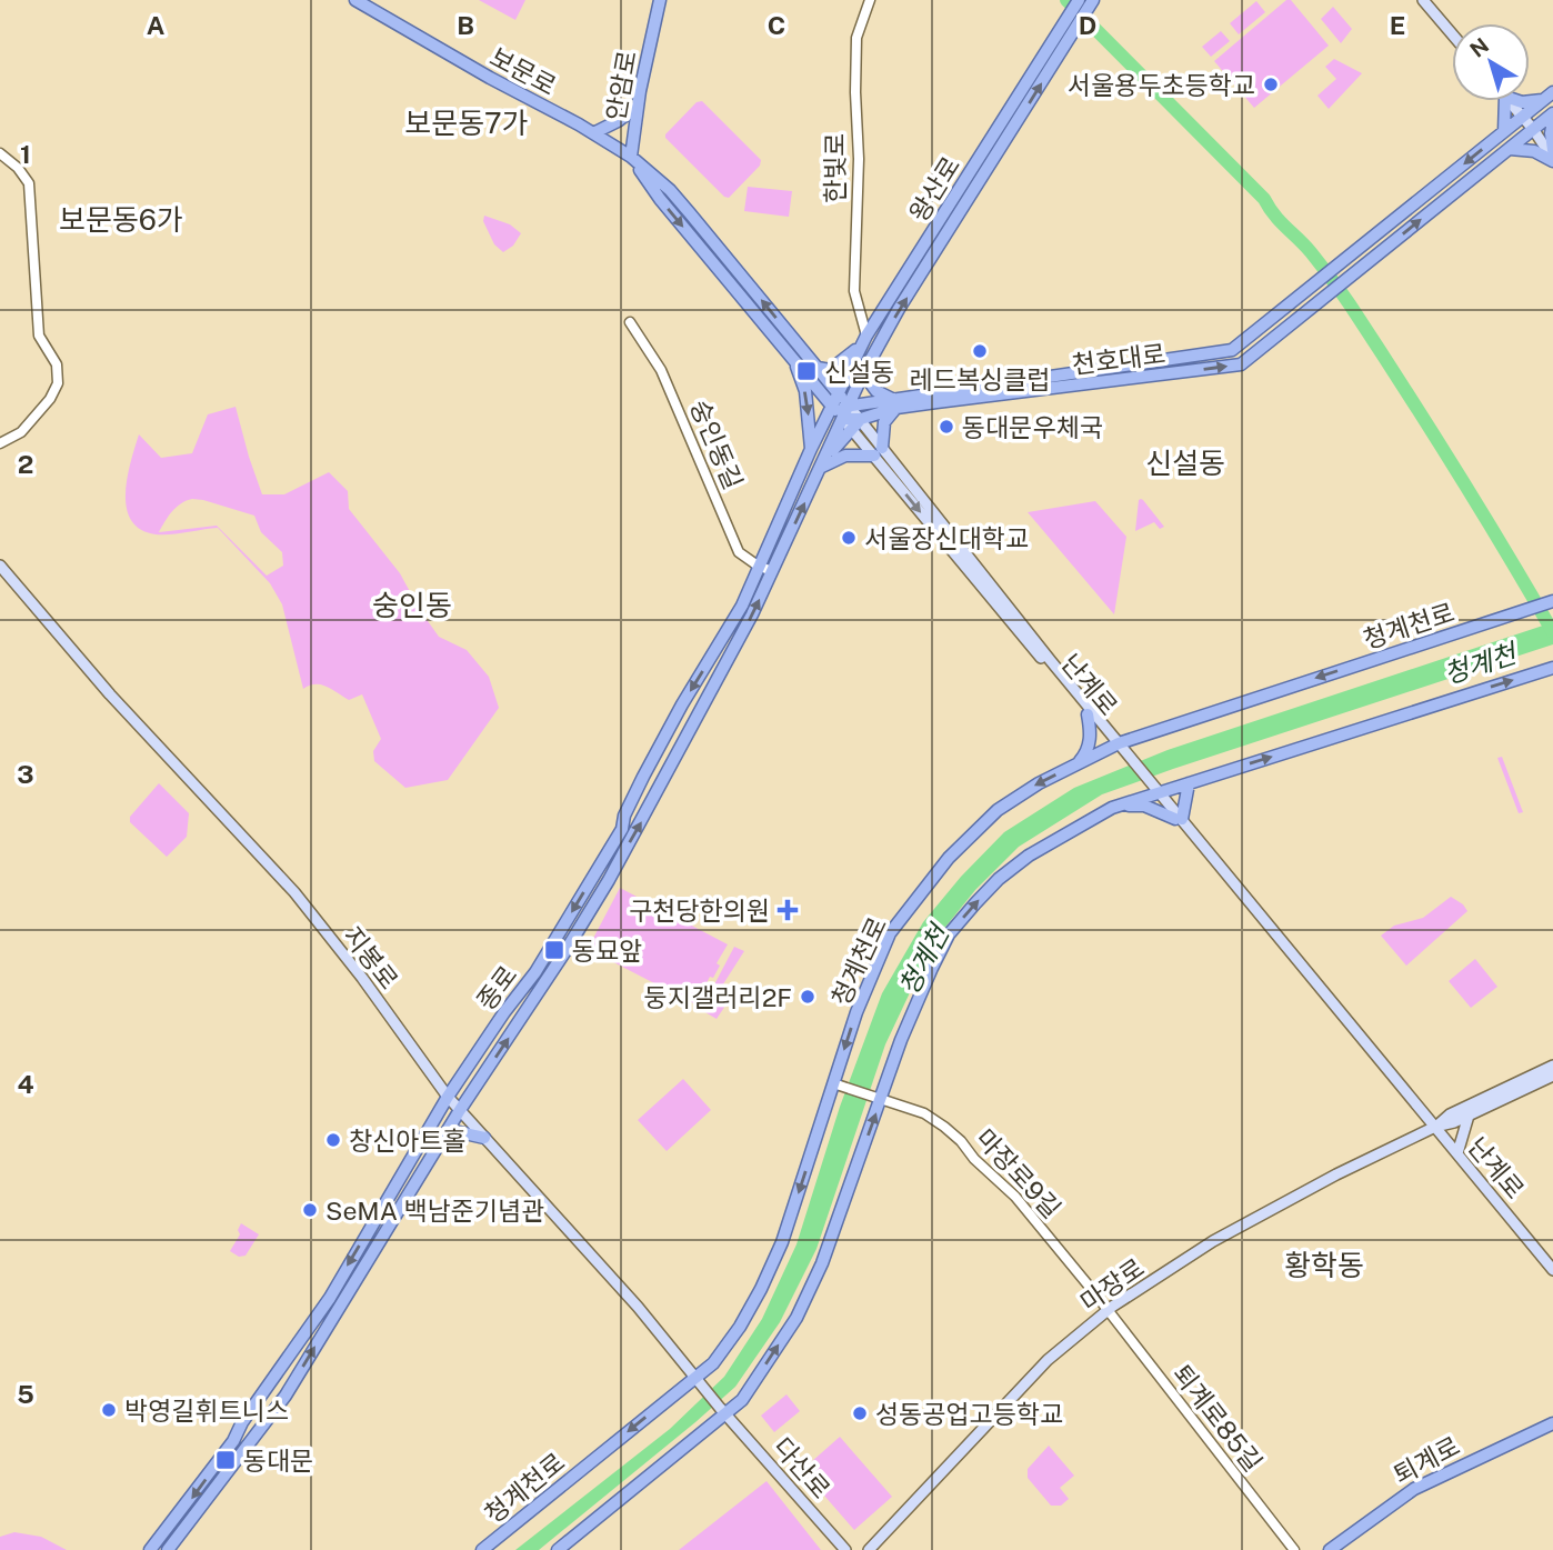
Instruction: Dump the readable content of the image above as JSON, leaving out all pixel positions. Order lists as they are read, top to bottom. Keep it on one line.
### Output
{"streets":{"main road":["보문로","안암로","왕산로","천호대로","청계천로","난계로","지봉로","종로","마장로","퇴계로","다산로"],"street":["한빛로","숭인동길","마장로9길","퇴계로85길"]},"crossings":[["보문로","안암로"],["보문로","왕산로"],["보문로","난계로"],["보문로","종로"],["한빛로","왕산로"],["왕산로","난계로"],["왕산로","종로"],["숭인동길","종로"],["청계천로","난계로"],["청계천로","지봉로"],["청계천로","마장로9길"],["청계천로","다산로"],["난계로","종로"],["난계로","마장로"],["지봉로","종로"],["지봉로","다산로"],["마장로9길","마장로"],["마장로9길","퇴계로85길"],["마장로","퇴계로85길"]],"districts":["보문동7가","보문동6가","신설동","숭인동","황학동"],"water":["청계천"],"places":{"other":["서울용두초등학교","레드복싱클럽","동대문우체국","서울장신대학교","둥지갤러리2F","창신아트홀","SeMA 백남준기념관","박영길휘트니스","성동공업고등학교"],"transit":["신설동","동묘앞","동대문"],"health":["구천당한의원"]},"north":"top left","grid":{"columns":["A","B","C","D","E"],"rows":["1","2","3","4","5"]}}
